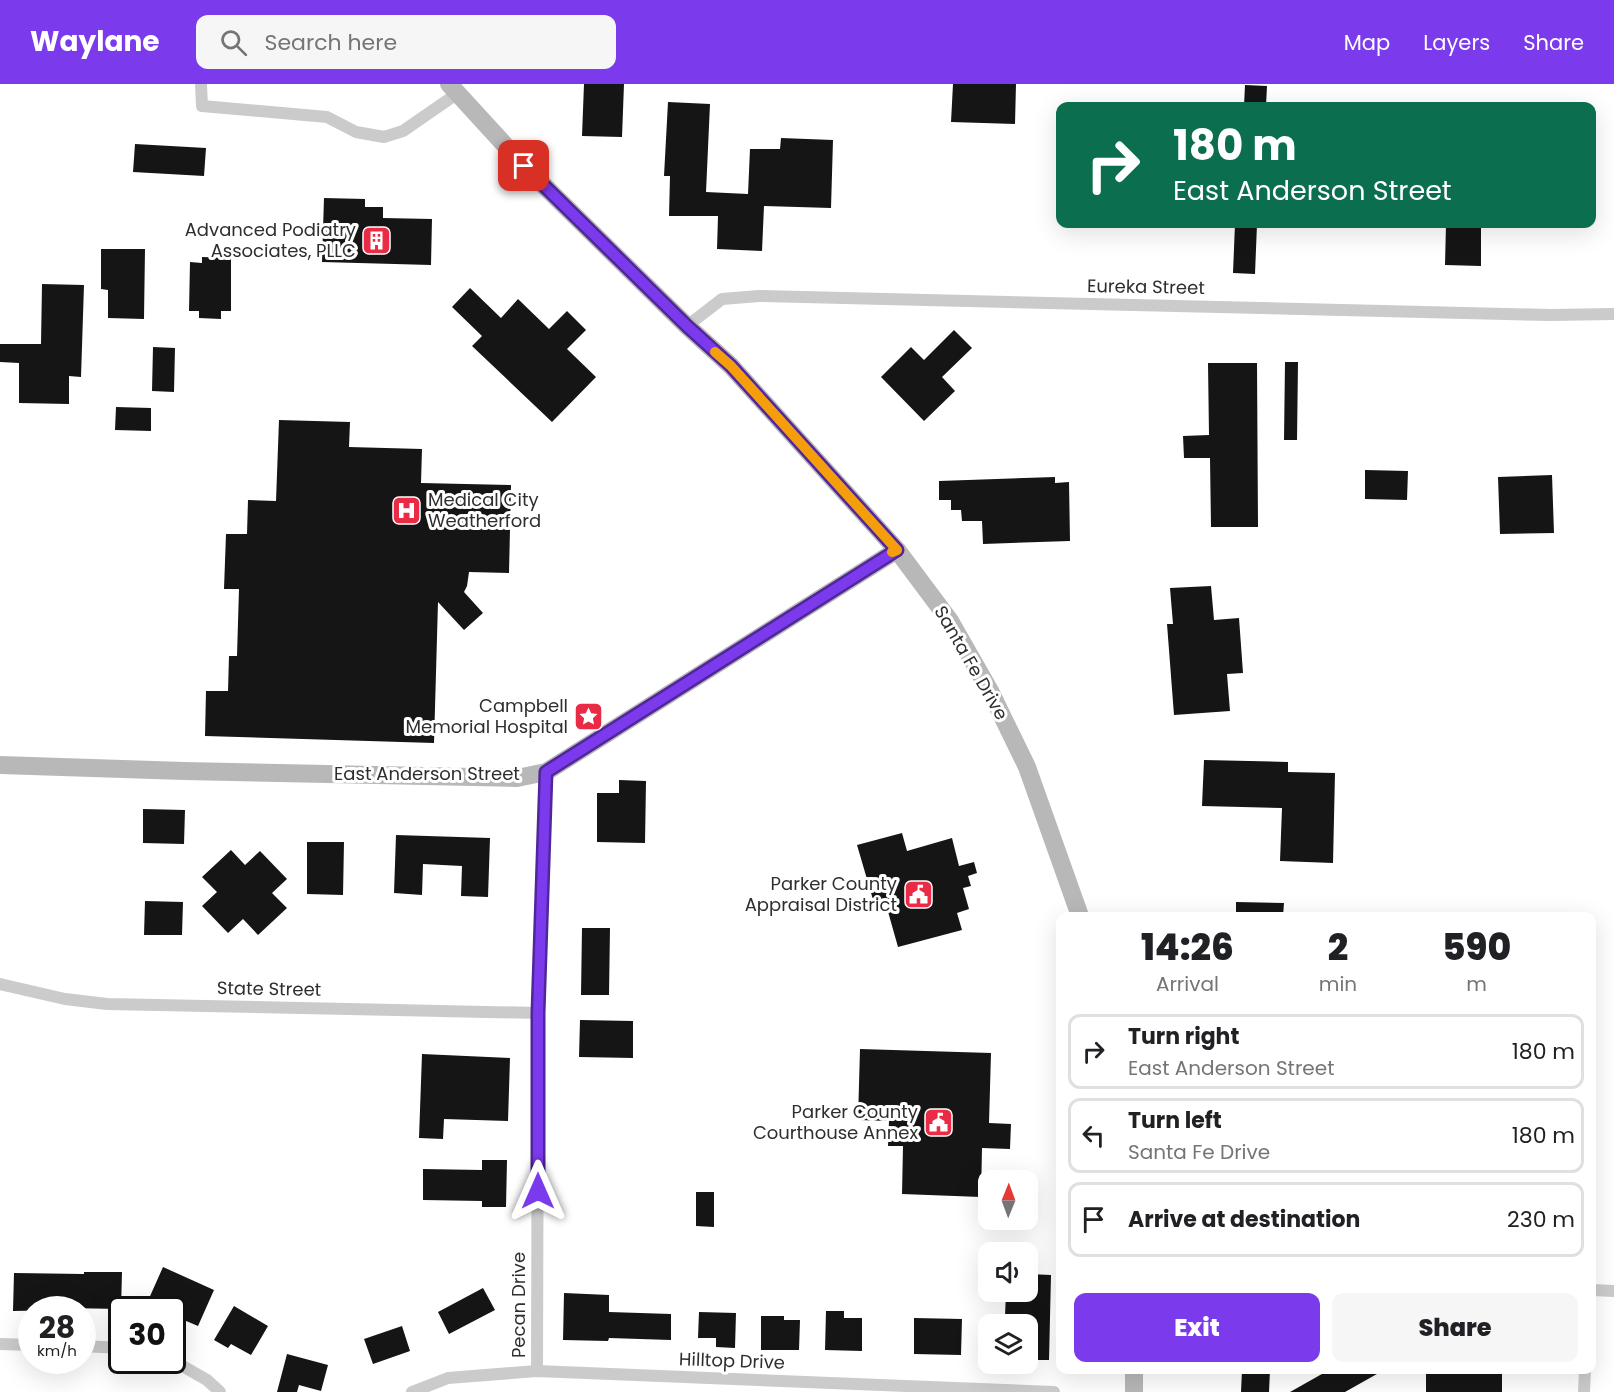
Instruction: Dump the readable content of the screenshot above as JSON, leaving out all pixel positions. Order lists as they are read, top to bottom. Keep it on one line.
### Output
{"streets":{"main road":["Santa Fe Drive","East Anderson Street"],"street":["Eureka Street","State Street","Pecan Drive","Hilltop Drive"]},"crossings":[["Eureka Street","Santa Fe Drive"],["Santa Fe Drive","East Anderson Street"],["East Anderson Street","Pecan Drive"],["State Street","Pecan Drive"],["Pecan Drive","Hilltop Drive"]],"places":{"building":["Advanced Podiatry Associates, PLLC"],"hospital":["Medical City Weatherford"],"place":["Campbell Memorial Hospital"],"public building":["Parker County Appraisal District","Parker County Courthouse Annex"]},"north":"top","page":{"header":"Waylane","search":"Search here","nav":["Map","Layers","Share"],"turn":["180 m","East Anderson Street"],"eta":["14:26","Arrival","2","min","590","m"],"list":[{"name":"Turn right","note":"East Anderson Street","value":"180 m"},{"name":"Turn left","note":"Santa Fe Drive","value":"180 m"},{"name":"Arrive at destination","value":"230 m"}],"buttons":["Exit","Share"],"speed":"28 km/h","limit":"30"}}
